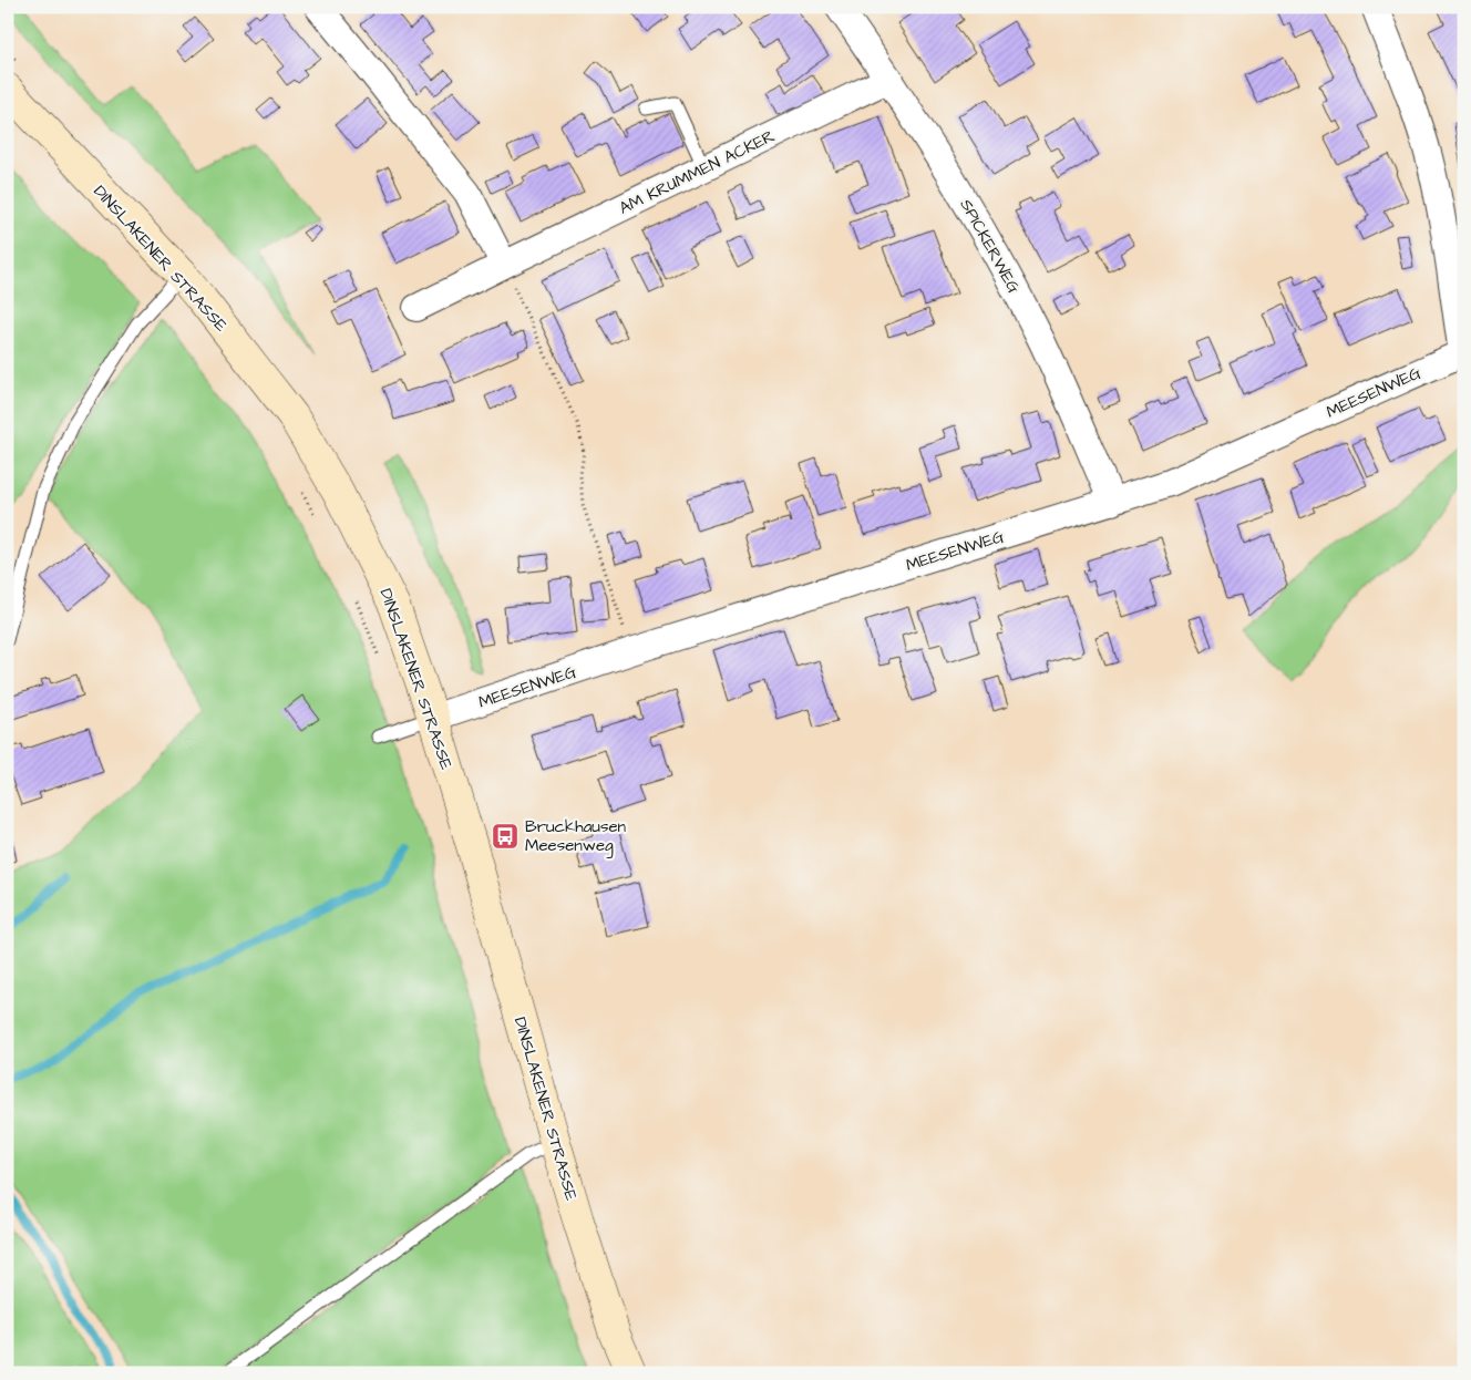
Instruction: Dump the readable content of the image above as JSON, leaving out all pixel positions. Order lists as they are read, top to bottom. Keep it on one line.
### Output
{"streets":{"main road":["DINSLAKENER STRASSE"],"street":["AM KRUMMEN ACKER","SPICKERWEG","MEESENWEG"]},"crossings":[["AM KRUMMEN ACKER","SPICKERWEG"],["SPICKERWEG","MEESENWEG"],["DINSLAKENER STRASSE","MEESENWEG"]],"places":{"bus stop":["Bruckhausen Meesenweg"]}}
